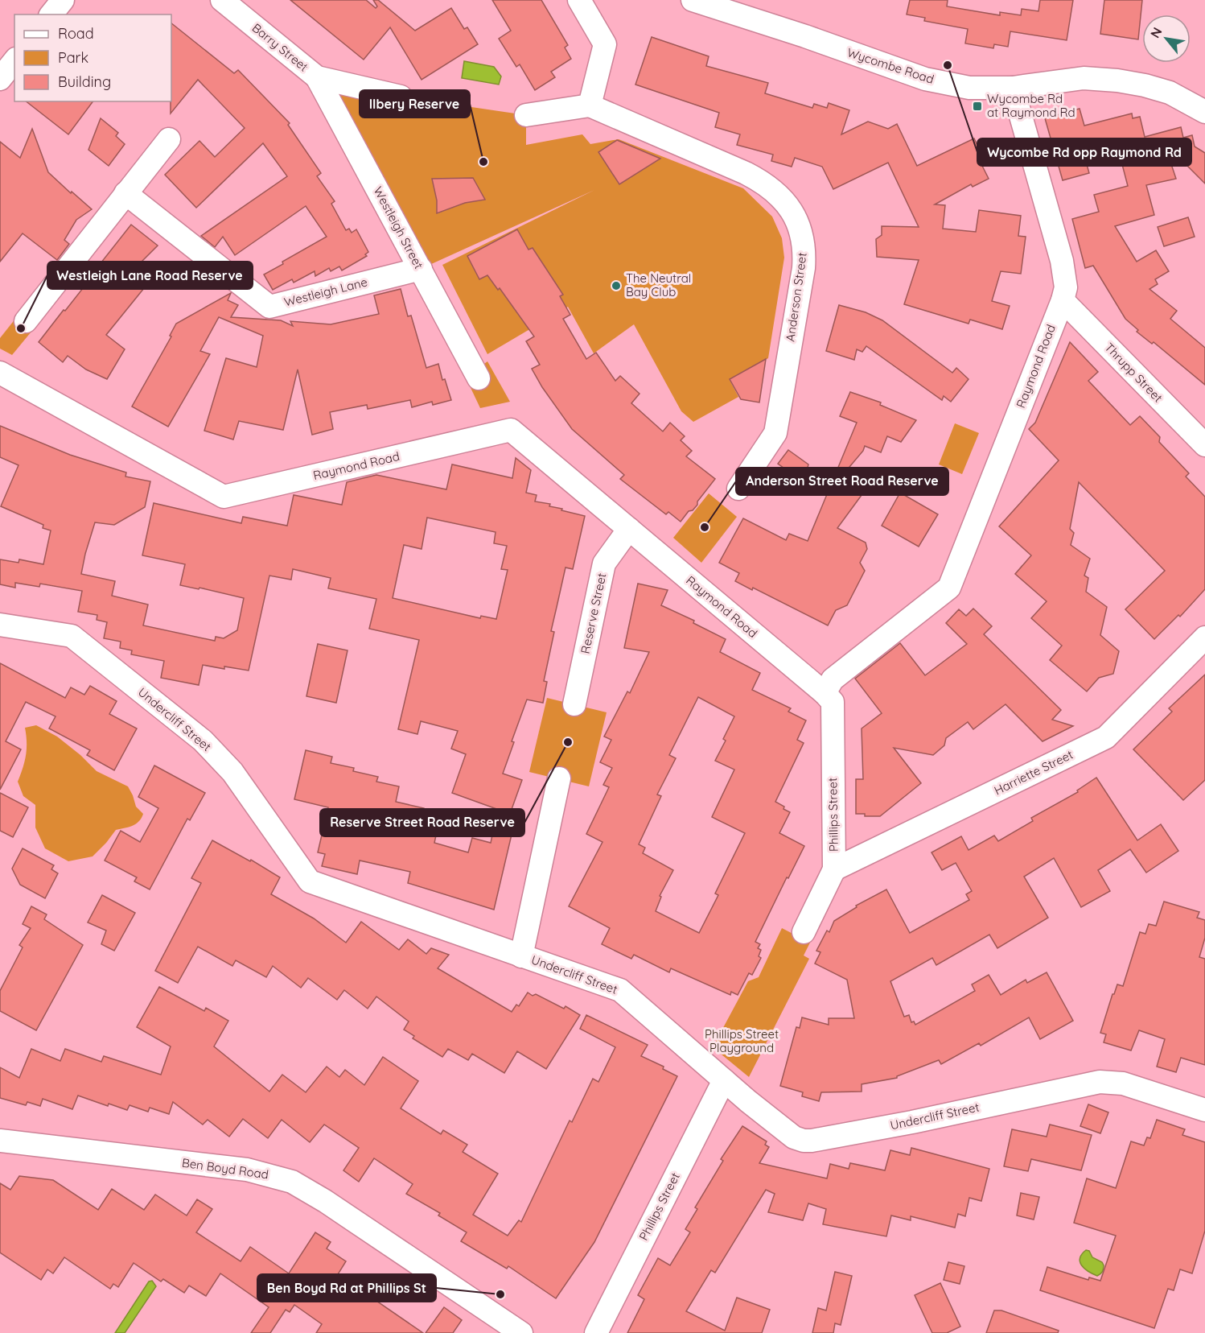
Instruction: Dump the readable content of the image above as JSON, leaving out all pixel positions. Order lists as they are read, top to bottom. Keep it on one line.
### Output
{"streets":{"street":["Barry Street","Wycombe Road","Westleigh Street","Westleigh Lane","Anderson Street","Raymond Road","Thrupp Street","Reserve Street","Undercliff Street","Harriette Street","Phillips Street","Ben Boyd Road"]},"crossings":[["Barry Street","Westleigh Street"],["Wycombe Road","Raymond Road"],["Westleigh Street","Westleigh Lane"],["Raymond Road","Thrupp Street"],["Raymond Road","Reserve Street"],["Raymond Road","Phillips Street"],["Undercliff Street","Phillips Street"],["Harriette Street","Phillips Street"]],"parks":["Phillips Street Playground"],"places":{"other":["Wycombe Rd opp Raymond Rd","Ilbery Reserve","The Neutral Bay Club","Westleigh Lane Road Reserve","Anderson Street Road Reserve","Reserve Street Road Reserve","Ben Boyd Rd at Phillips St"],"transit":["Wycombe Rd at Raymond Rd"]},"legend":["Road","Park","Building"],"north":"top left"}
